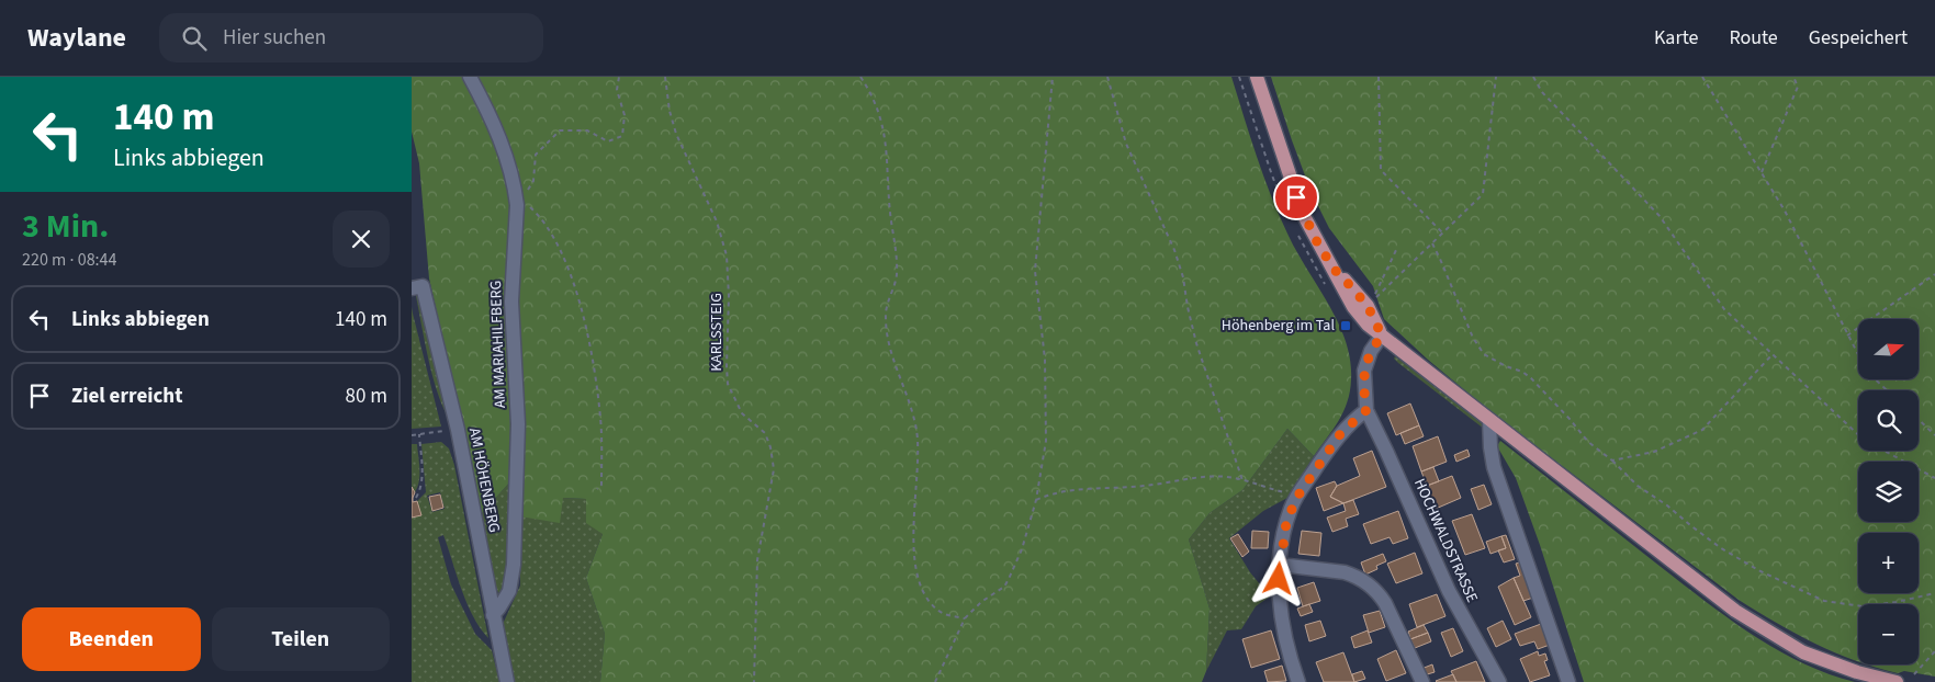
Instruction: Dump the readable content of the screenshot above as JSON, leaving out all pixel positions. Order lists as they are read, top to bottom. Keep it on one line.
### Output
{"streets":{"street":["AM MARIAHILFBERG","AM HÖHENBERG","HOCHWALDSTRASSE"],"path":["KARLSSTEIG"]},"crossings":[["AM MARIAHILFBERG","AM HÖHENBERG"]],"places":{"transit":["Höhenberg im Tal"]},"north":"right","page":{"header":"Waylane","search":"Hier suchen","nav":["Karte","Route","Gespeichert"],"turn":["140 m","Links abbiegen"],"heading":["3 Min.","220 m · 08:44"],"list":[{"name":"Links abbiegen","value":"140 m"},{"name":"Ziel erreicht","value":"80 m"}],"map_buttons":["+","−"],"buttons":["Beenden","Teilen"]}}
